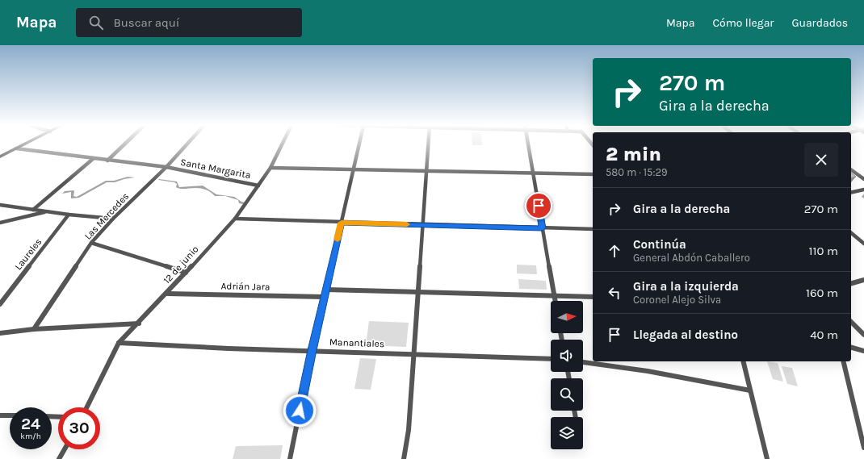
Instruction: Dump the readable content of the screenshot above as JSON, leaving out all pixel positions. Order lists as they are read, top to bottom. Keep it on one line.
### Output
{"streets":{"street":["Santa Margarita","Las Mercedes","Laureles","12 de junio","Adrián Jara","Manantiales"]},"crossings":[["Santa Margarita","Las Mercedes"],["Santa Margarita","12 de junio"],["12 de junio","Adrián Jara"],["12 de junio","Manantiales"]],"north":"right","page":{"header":"Mapa","search":"Buscar aquí","nav":["Mapa","Cómo llegar","Guardados"],"turn":["270 m","Gira a la derecha"],"heading":["2 min","580 m · 15:29"],"list":[{"name":"Gira a la derecha","value":"270 m"},{"name":"Continúa","note":"General Abdón Caballero","value":"110 m"},{"name":"Gira a la izquierda","note":"Coronel Alejo Silva","value":"160 m"},{"name":"Llegada al destino","value":"40 m"}],"speed":"24 km/h","limit":"30"}}
